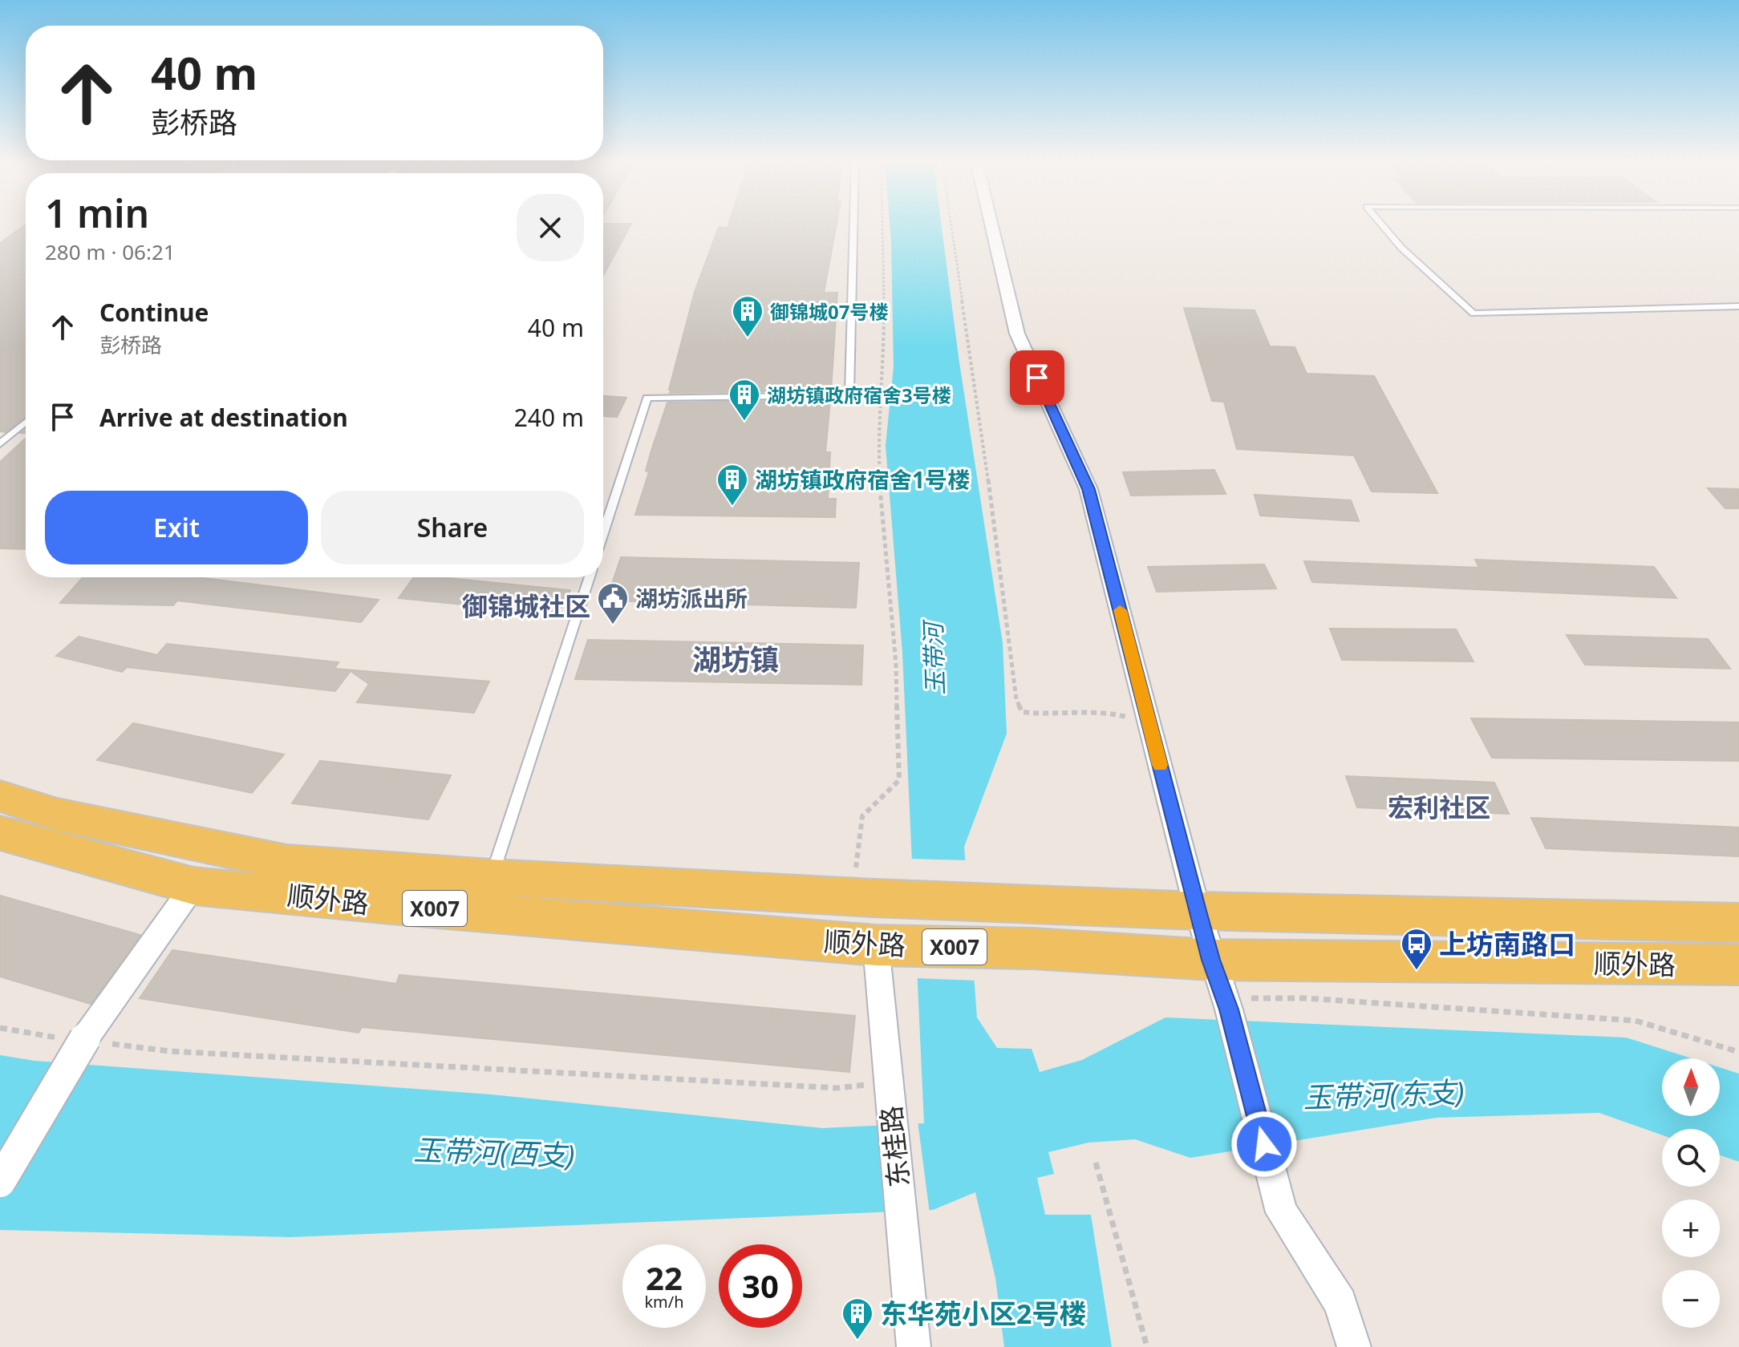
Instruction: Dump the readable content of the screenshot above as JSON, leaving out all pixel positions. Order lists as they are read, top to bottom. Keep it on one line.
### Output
{"streets":{"main road":["顺外路","X007"],"street":["东桂路"]},"crossings":[["顺外路","东桂路"]],"districts":["御锦城社区","湖坊镇","宏利社区"],"water":["玉带河","玉带河(东支)","玉带河(西支)"],"places":{"building":["御锦城07号楼","湖坊镇政府宿舍3号楼","湖坊镇政府宿舍1号楼","东华苑小区2号楼"],"public building":["湖坊派出所"],"bus stop":["上坊南路口"]},"north":"top","page":{"turn":["40 m","彭桥路"],"heading":["1 min","280 m · 06:21"],"list":[{"name":"Continue","note":"彭桥路","value":"40 m"},{"name":"Arrive at destination","value":"240 m"}],"buttons":["Exit","Share"],"map_buttons":["+","−"],"speed":"22 km/h","limit":"30"}}
